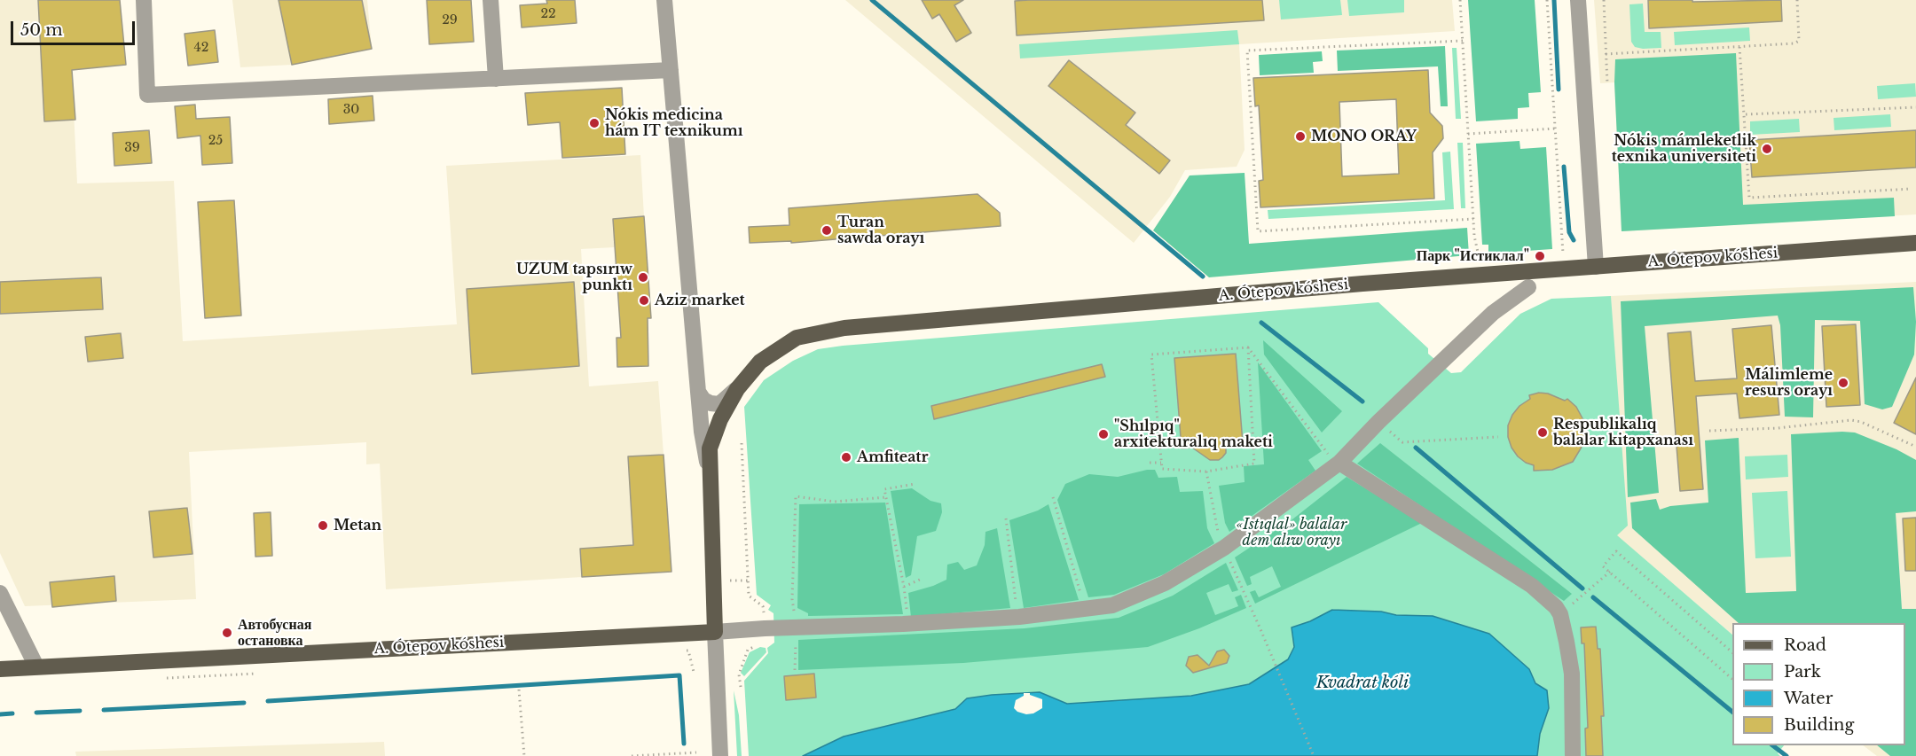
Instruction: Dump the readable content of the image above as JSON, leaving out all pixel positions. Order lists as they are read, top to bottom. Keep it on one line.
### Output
{"streets":{"main road":["A. Ótepov kóshesi"]},"water":["Kvadrat kóli"],"parks":["«Istıqlal» balalar dem alıw orayı"],"places":["Nókis medicina hám IT texnikumı","MONO ORAY","Nókis mámleketlik texnika universiteti","Turan sawda orayı","Парк \"Истиклал\"","UZUM tapsırıw punktı","Aziz market","Málimleme resurs orayı","Respublikalıq balalar kitapxanası","\"Shılpıq\" arxitekturalıq maketi","Amfiteatr","Metan","Автобусная остановка"],"house_numbers":["22","29","42","30","25","39"],"legend":["Road","Park","Water","Building"],"scale_bar":"50 m"}
